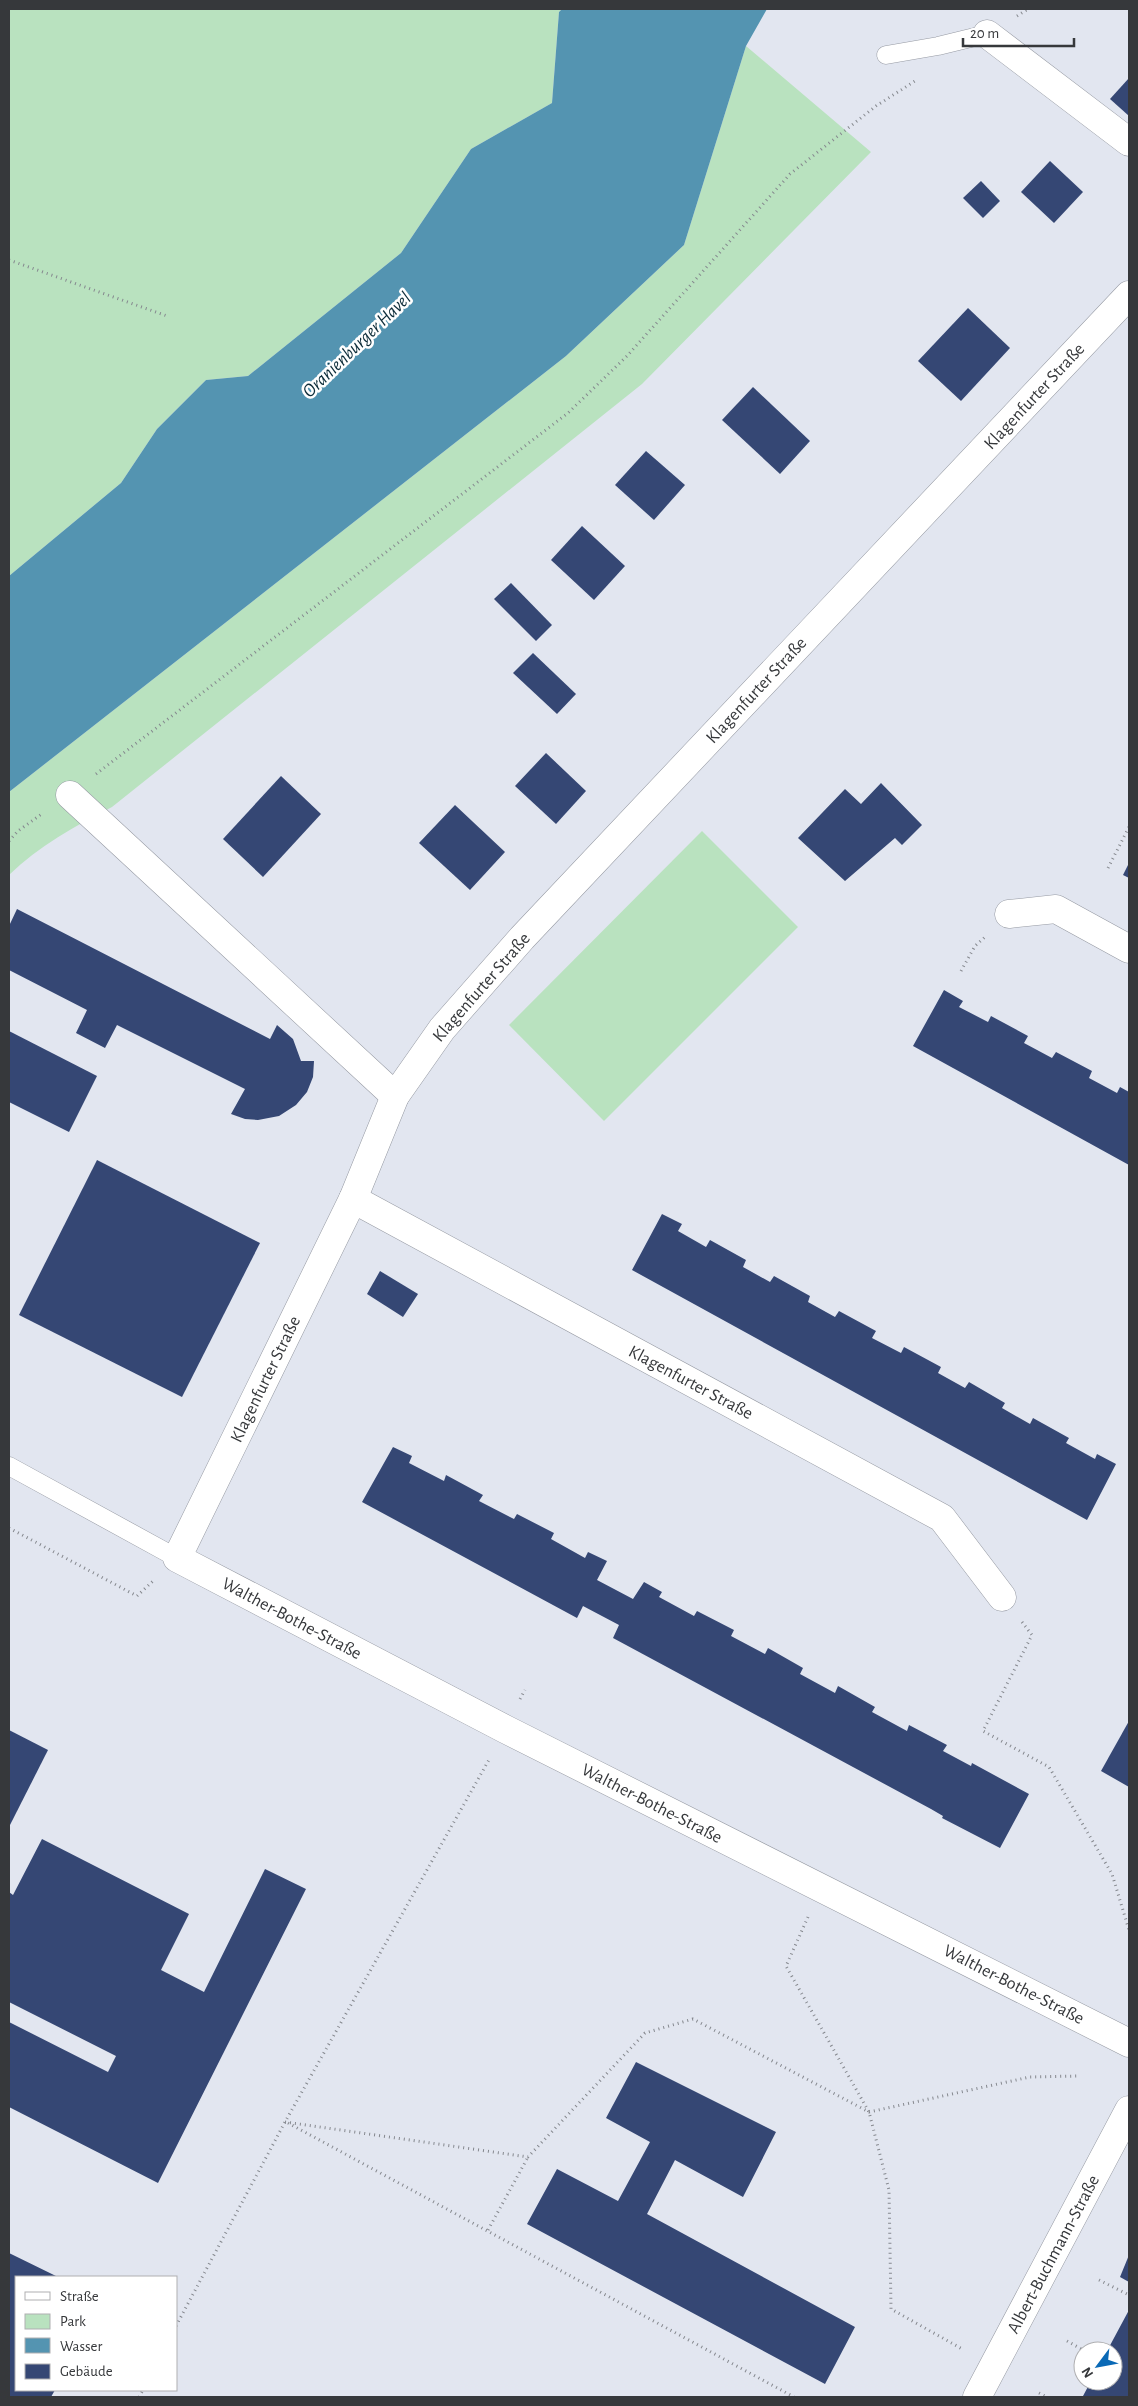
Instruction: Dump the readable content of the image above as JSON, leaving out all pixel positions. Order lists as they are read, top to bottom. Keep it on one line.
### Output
{"streets":{"street":["Klagenfurter Straße","Walther-Bothe-Straße","Albert-Buchmann-Straße"]},"crossings":[["Klagenfurter Straße","Walther-Bothe-Straße"]],"water":["Oranienburger Havel"],"legend":["Straße","Park","Wasser","Gebäude"],"scale_bar":"20 m","north":"bottom left"}
